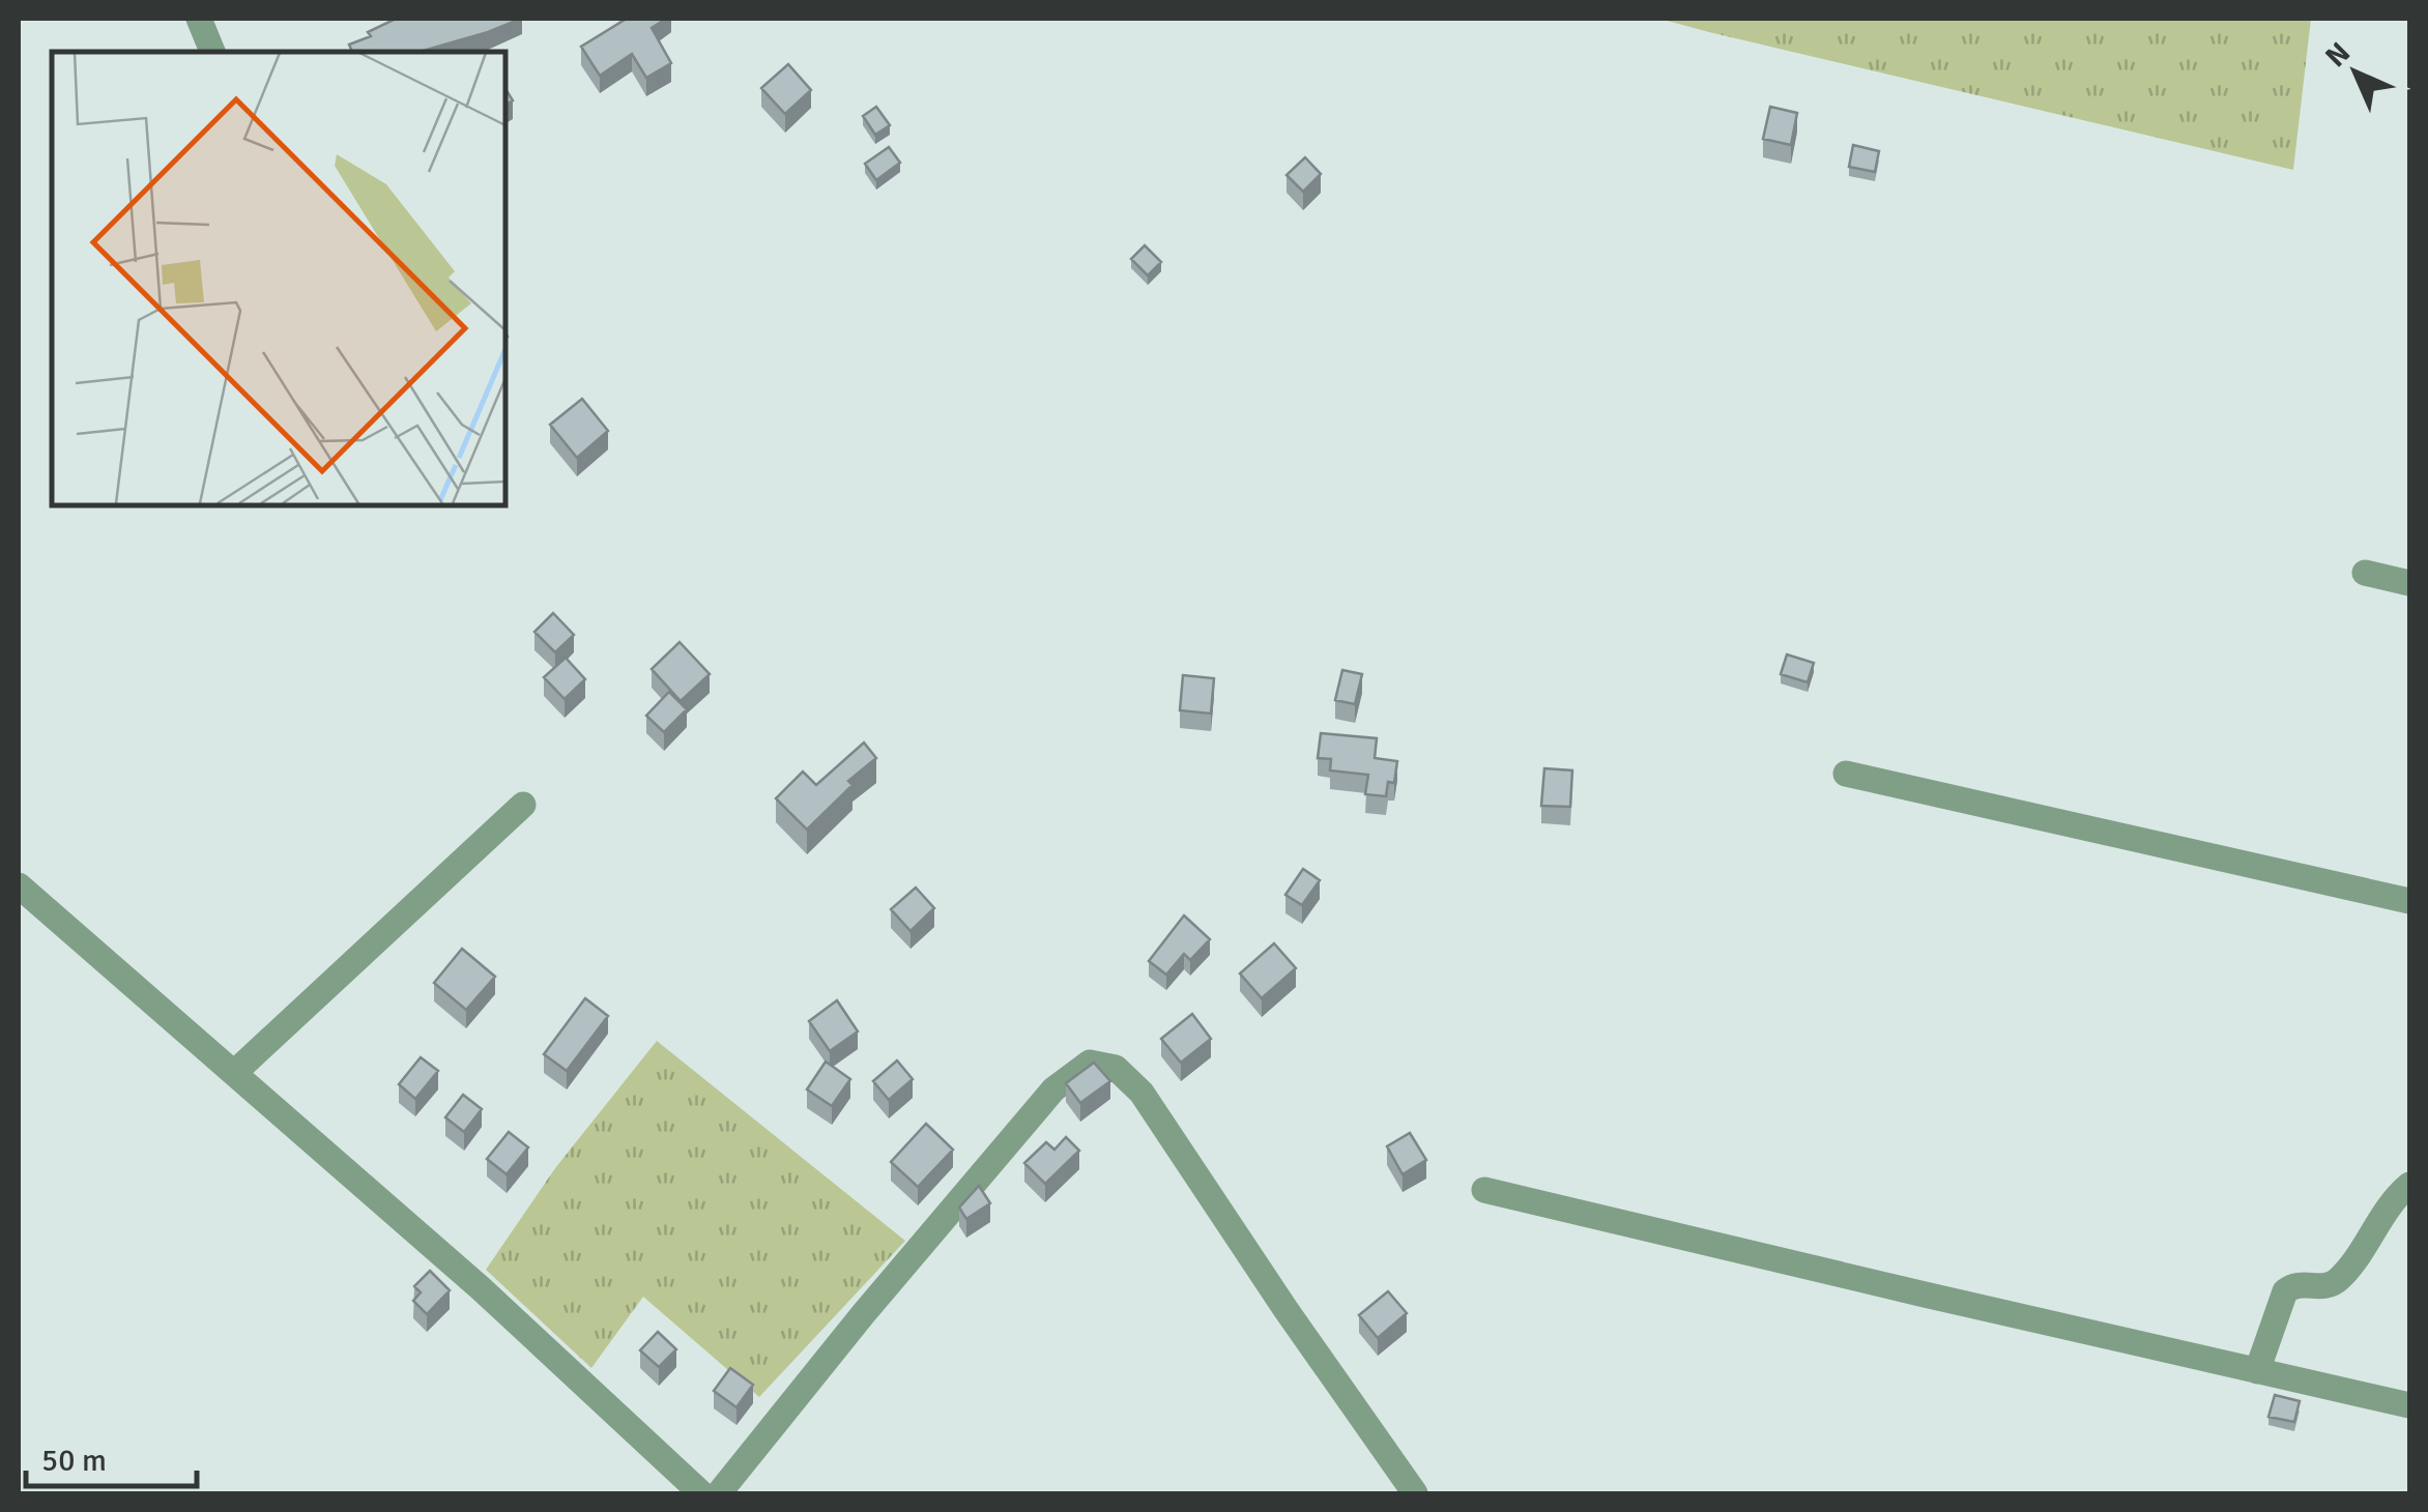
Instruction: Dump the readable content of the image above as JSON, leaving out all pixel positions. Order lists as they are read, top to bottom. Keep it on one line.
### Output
{"scale_bar":"50 m","north":"top left"}
